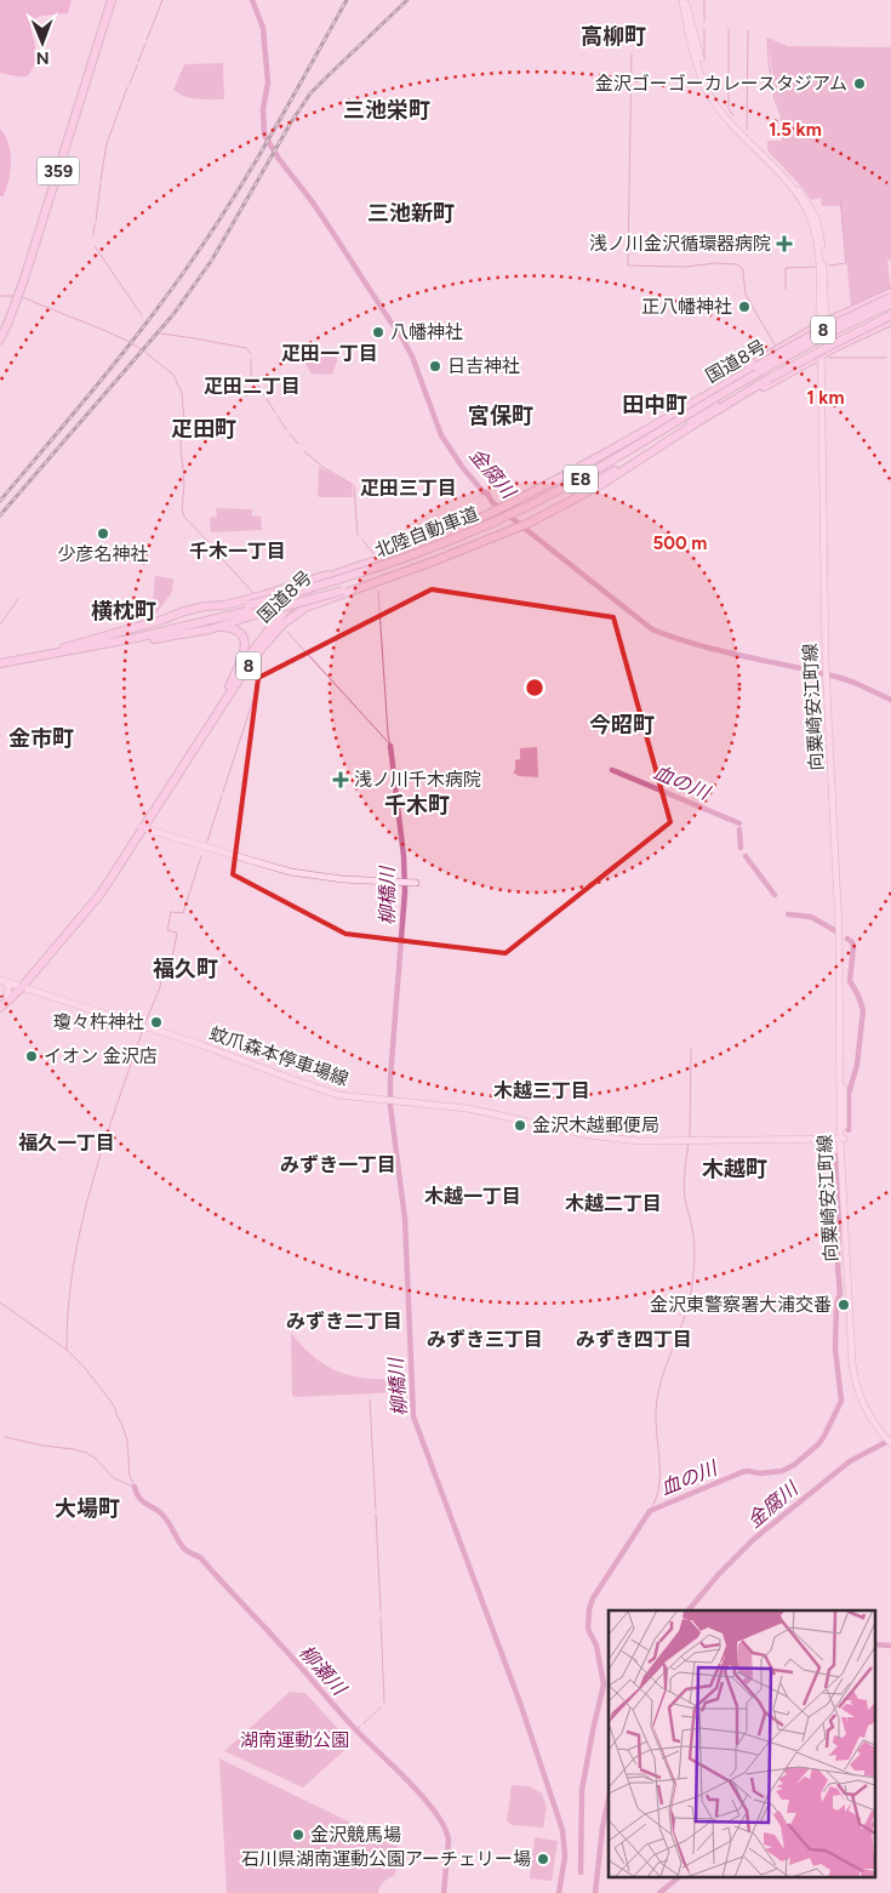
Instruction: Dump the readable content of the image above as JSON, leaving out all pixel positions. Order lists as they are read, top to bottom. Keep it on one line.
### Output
{"streets":{"highway":["359","8","国道8号","E8","北陸自動車道"],"main road":["向粟崎安江町線","蚊爪森本停車場線"]},"crossings":[["国道8号","蚊爪森本停車場線"],["向粟崎安江町線","蚊爪森本停車場線"]],"districts":["高柳町","三池栄町","三池新町","疋田一丁目","疋田二丁目","田中町","宮保町","疋田町","疋田三丁目","千木一丁目","横枕町","今昭町","金市町","千木町","福久町","木越三丁目","福久一丁目","みずき一丁目","木越町","木越一丁目","木越二丁目","みずき二丁目","みずき三丁目","みずき四丁目","大場町"],"water":["金腐川","血の川","柳橋川","柳瀬川"],"parks":["湖南運動公園"],"places":{"other":["金沢ゴーゴーカレースタジアム","正八幡神社","八幡神社","日吉神社","少彦名神社","瓊々杵神社","イオン 金沢店","金沢木越郵便局","金沢東警察署大浦交番","金沢競馬場","石川県湖南運動公園アーチェリー場"],"health":["浅ノ川金沢循環器病院","浅ノ川千木病院"]},"north":"bottom","rings":["1.5 km","1 km","500 m"]}
